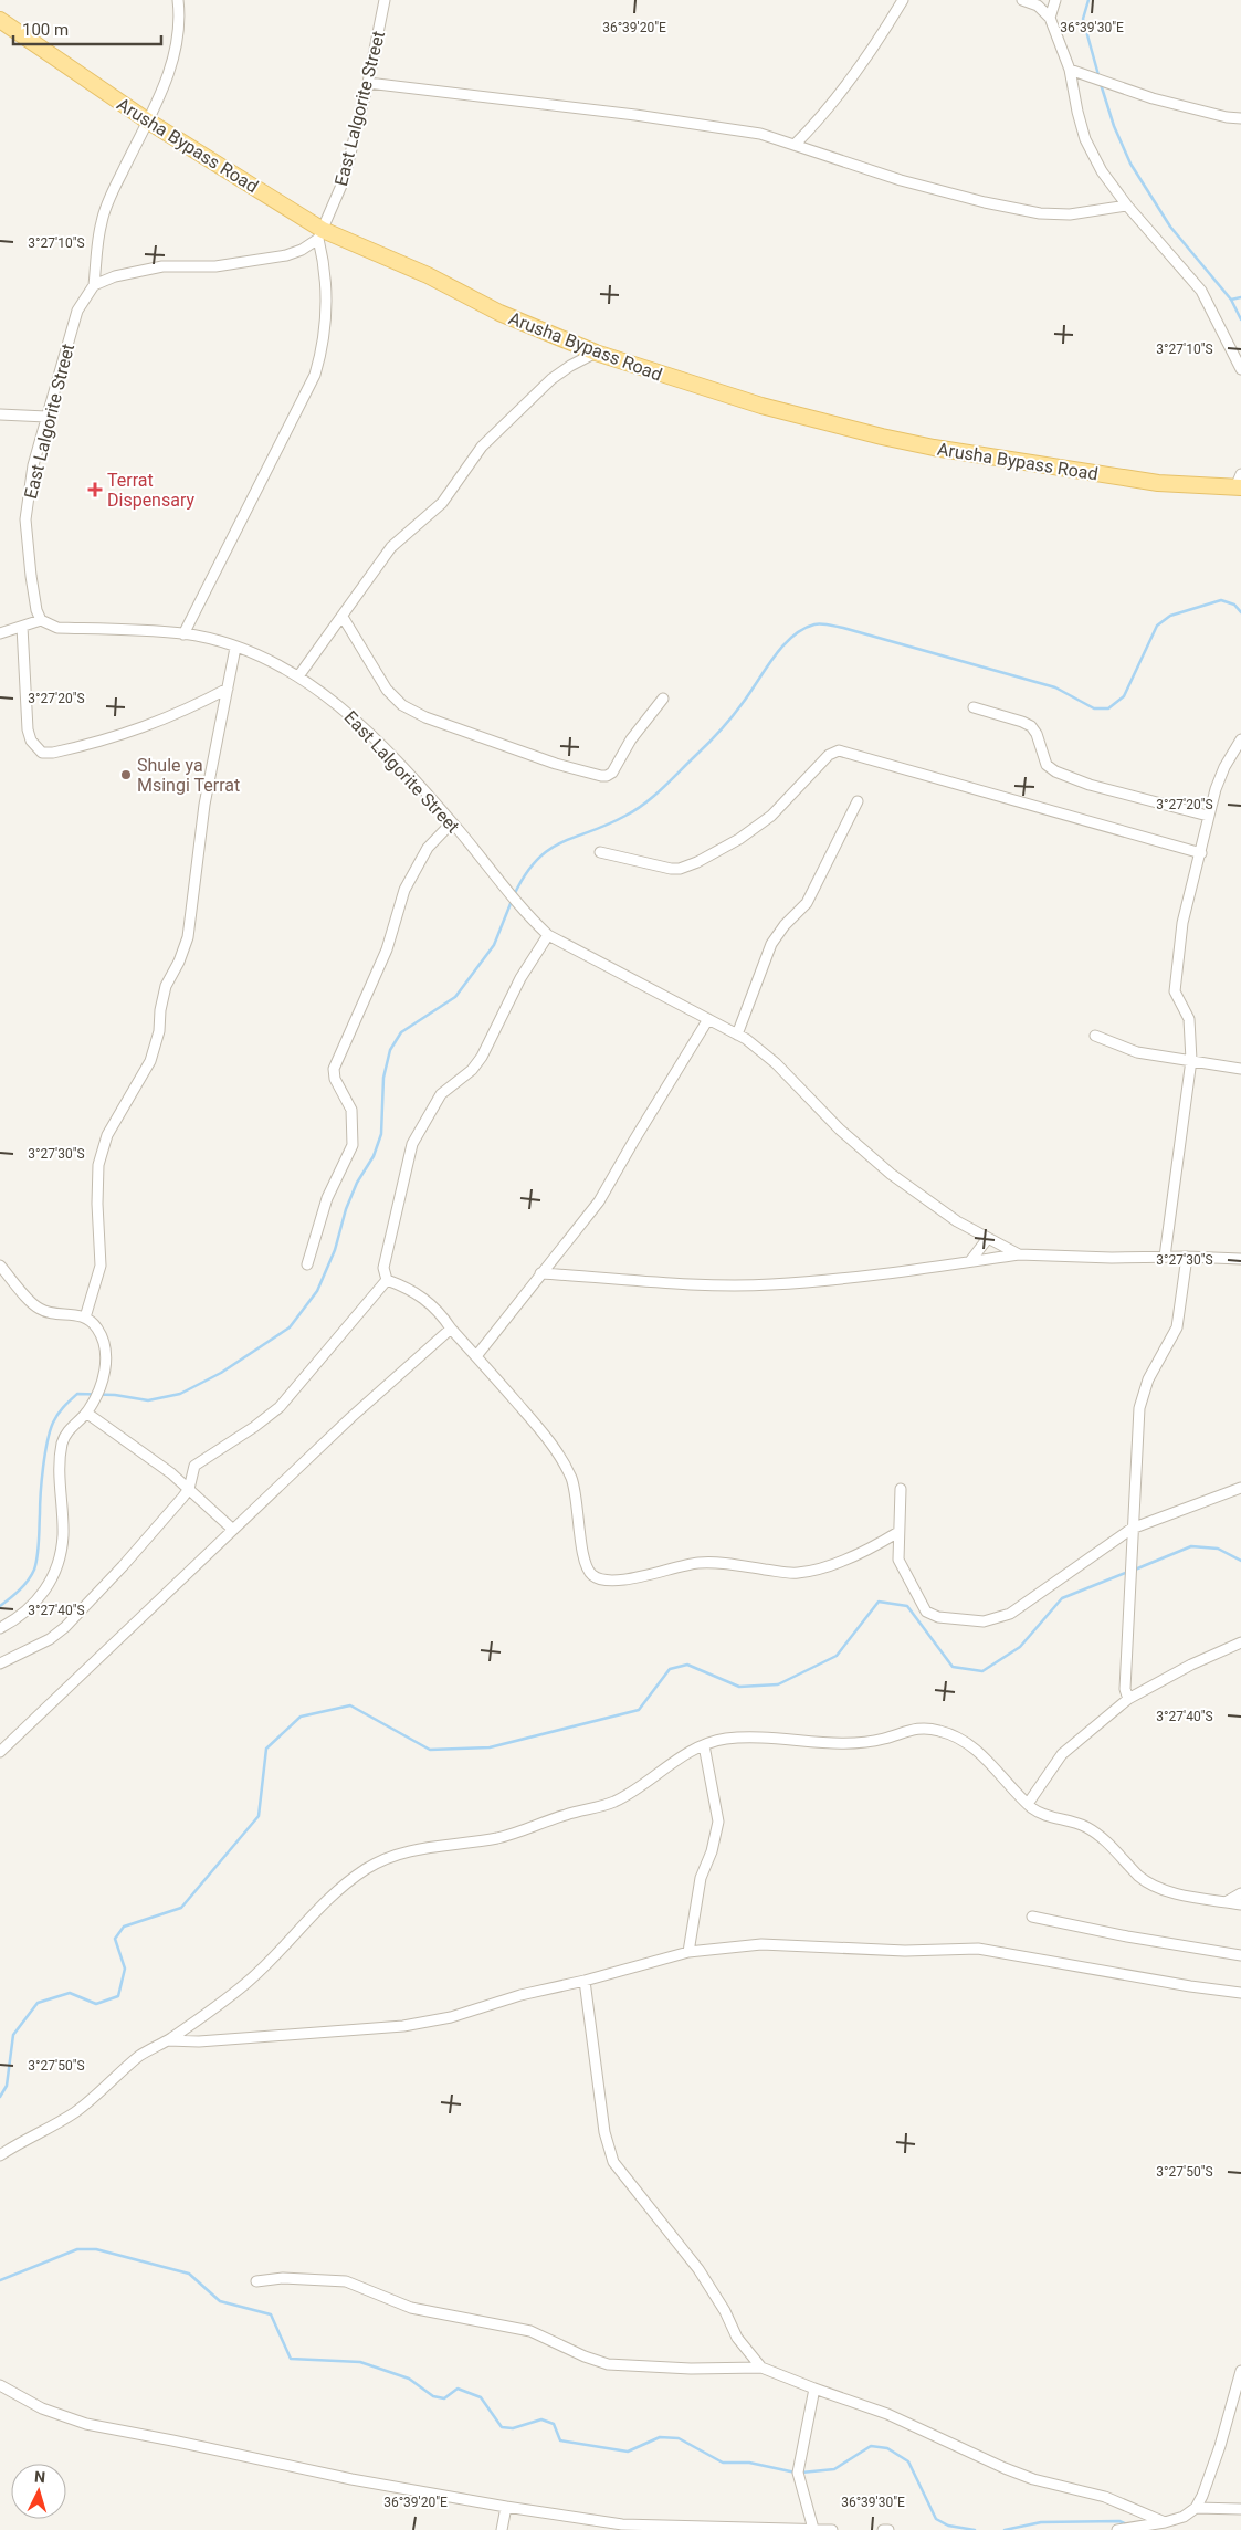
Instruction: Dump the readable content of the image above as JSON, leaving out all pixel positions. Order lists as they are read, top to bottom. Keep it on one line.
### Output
{"streets":{"main road":["Arusha Bypass Road"],"street":["East Lalgorite Street"]},"crossings":[["East Lalgorite Street","Arusha Bypass Road"]],"places":{"health":["Terrat Dispensary"],"other":["Shule ya Msingi Terrat"]},"scale_bar":"100 m","north":"top","coordinates":["36°39'20\"E","36°39'30\"E","3°27'10\"S","3°27'20\"S","3°27'30\"S","3°27'40\"S","3°27'50\"S"]}
